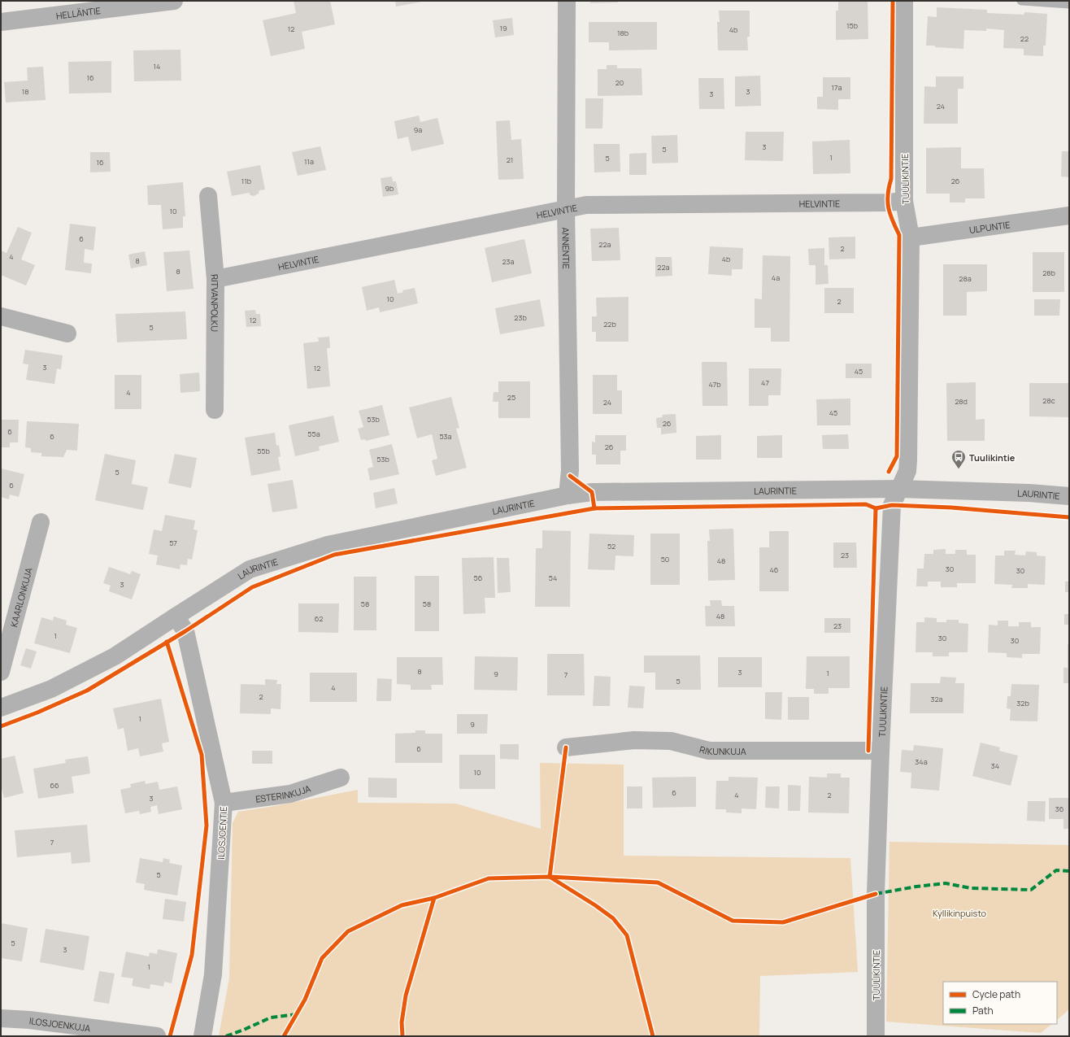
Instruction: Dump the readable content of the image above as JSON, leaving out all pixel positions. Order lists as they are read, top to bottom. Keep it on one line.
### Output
{"streets":{"street":["HELLÄNTIE","TUULIKINTIE","HELVINTIE","ULPUNTIE","ANNENTIE","RITVANPOLKU","LAURINTIE","KAARLONKUJA","RIKUNKUJA","ESTERINKUJA","ILOSJOENTIE","ILOSJOENKUJA"]},"crossings":[["TUULIKINTIE","HELVINTIE"],["TUULIKINTIE","ULPUNTIE"],["TUULIKINTIE","LAURINTIE"],["TUULIKINTIE","RIKUNKUJA"],["HELVINTIE","ANNENTIE"],["HELVINTIE","RITVANPOLKU"],["ANNENTIE","LAURINTIE"],["LAURINTIE","ILOSJOENTIE"],["ESTERINKUJA","ILOSJOENTIE"]],"parks":["Kyllikinpuisto"],"places":{"bus stop":["Tuulikintie"]},"house_numbers":["15b","19","12","4b","18b","22","14","16","20","17a","18","3","3","24","9a","3","5","1","5","21","11a","16","11b","26","9b","10","6","22a","2","4","4b","8","23a","22a","8","28b","4a","28a","10","2","23b","12","22b","5","3","12","45","47","47b","4","25","28c","28d","24","45","53b","26","6","55a","6","53a","26","55b","53b","5","6","57","52","23","50","48","30","46","30","56","54","3","58","58","48","62","23","1","30","30","8","3","1","9","7","5","4","2","32a","32b","1","9","6","34a","34","10","66","6","4","2","3","36","7","5","5","3","1"],"legend":["Cycle path","Path"]}
